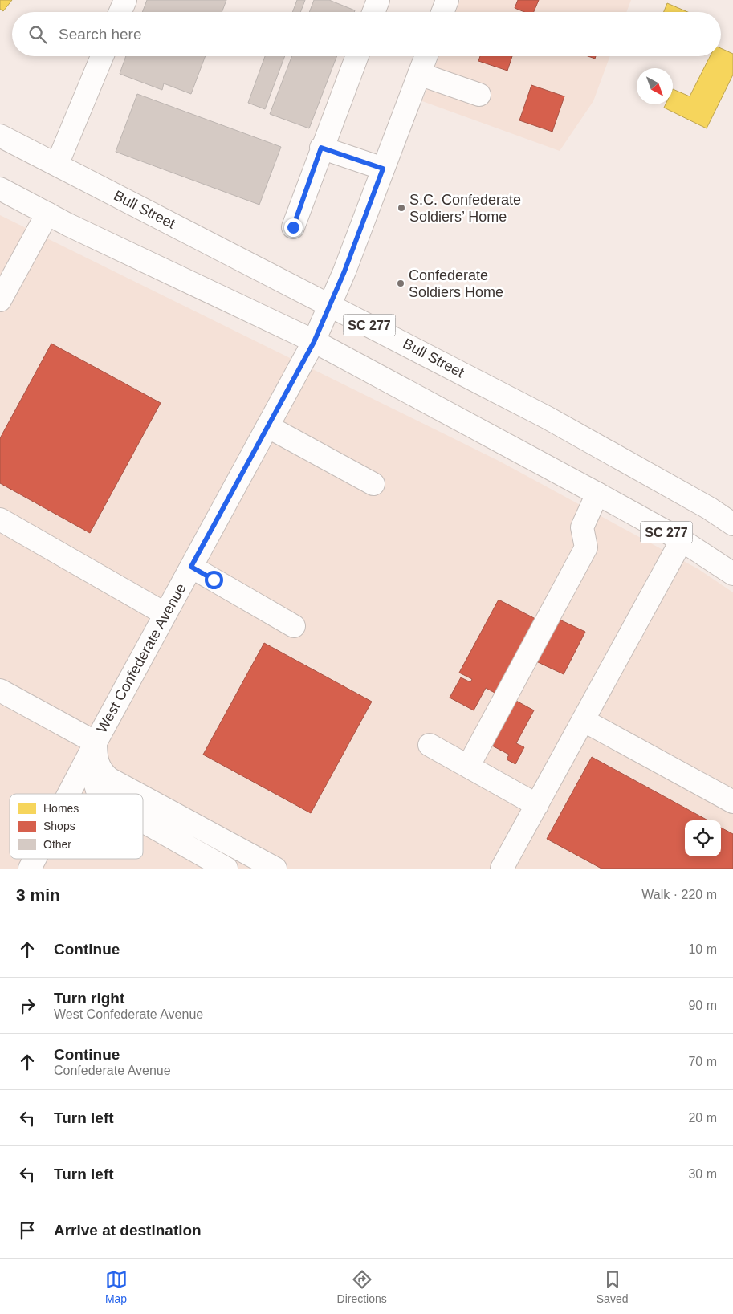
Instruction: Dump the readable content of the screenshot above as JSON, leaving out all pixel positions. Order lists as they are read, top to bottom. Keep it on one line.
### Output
{"streets":{"main road":["Bull Street","SC 277","West Confederate Avenue"]},"crossings":[["Bull Street","West Confederate Avenue"],["SC 277","West Confederate Avenue"]],"places":["S.C. Confederate Soldiers’ Home","Confederate Soldiers Home"],"legend":["Homes","Shops","Other"],"north":"bottom right","page":{"search":"Search here","heading":["3 min","Walk · 220 m"],"list":[["Continue","10 m"],["Turn right","West Confederate Avenue","90 m"],["Continue","Confederate Avenue","70 m"],["Turn left","20 m"],["Turn left","30 m"],"Arrive at destination"],"nav":["Map","Directions","Saved"]}}
